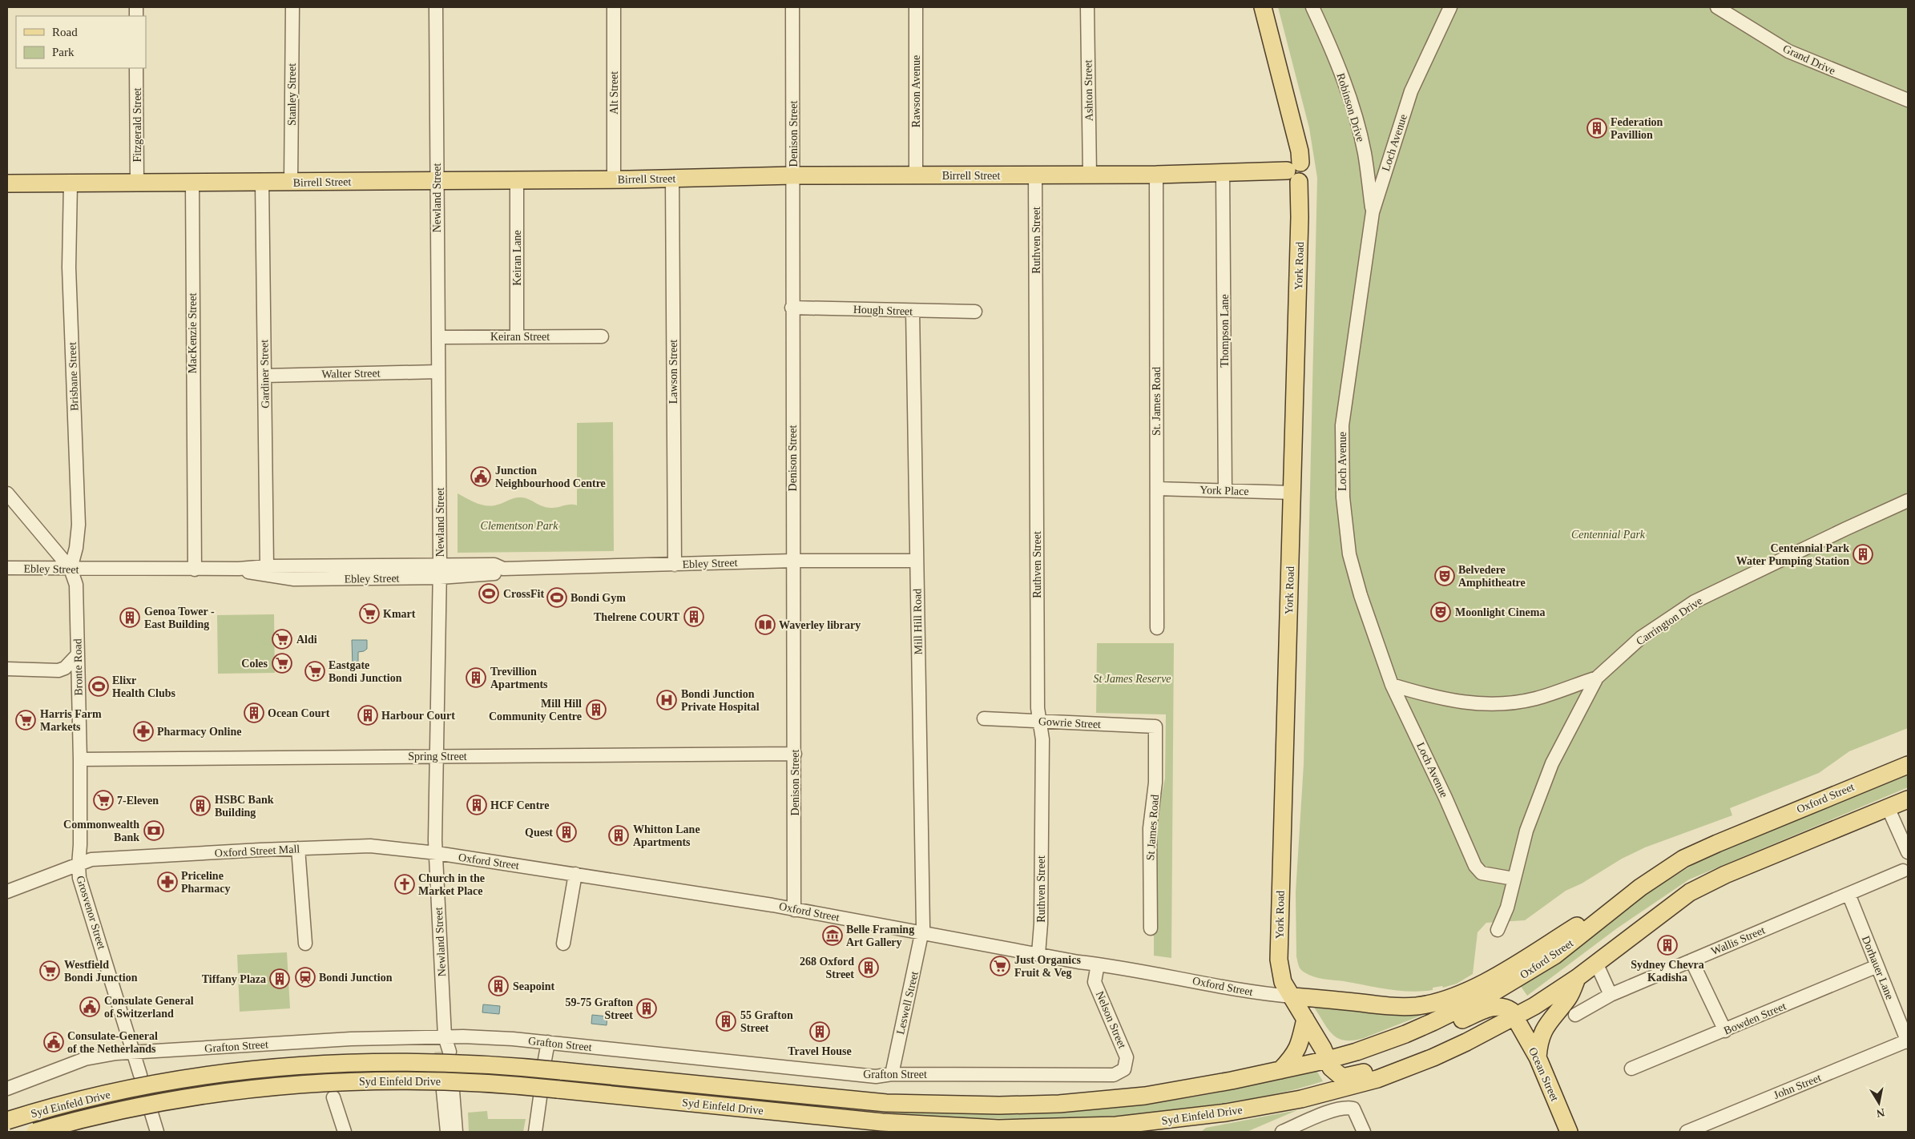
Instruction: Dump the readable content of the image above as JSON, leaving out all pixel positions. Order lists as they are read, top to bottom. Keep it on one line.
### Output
{"streets":{"main road":["Birrell Street","York Road","Oxford Street","Ocean Street","Syd Einfeld Drive"],"street":["Grand Drive","Ashton Street","Rawson Avenue","Alt Street","Stanley Street","Robinson Drive","Fitzgerald Street","Denison Street","Loch Avenue","Newland Street","Ruthven Street","Keiran Lane","Hough Street","Thompson Lane","MacKenzie Street","Keiran Street","Lawson Street","Walter Street","Gardiner Street","Brisbane Street","St. James Road","York Place","Ebley Street","Carrington Drive","Mill Hill Road","Bronte Road","Gowrie Street","Spring Street","St James Road","Oxford Street Mall","Grosvenor Street","Wallis Street","Dorhauer Lane","Leswell Street","Bowden Street","Nelson Street","Grafton Street","John Street"]},"crossings":[["Ashton Street","Birrell Street"],["Rawson Avenue","Birrell Street"],["Alt Street","Birrell Street"],["Stanley Street","Birrell Street"],["Robinson Drive","Loch Avenue"],["Fitzgerald Street","Birrell Street"],["Denison Street","Birrell Street"],["Denison Street","Hough Street"],["Denison Street","Ebley Street"],["Denison Street","Spring Street"],["Denison Street","Oxford Street"],["Loch Avenue","Carrington Drive"],["Birrell Street","Newland Street"],["Birrell Street","Ruthven Street"],["Birrell Street","Keiran Lane"],["Birrell Street","York Road"],["Birrell Street","Thompson Lane"],["Birrell Street","MacKenzie Street"],["Birrell Street","Lawson Street"],["Birrell Street","Gardiner Street"],["Birrell Street","Brisbane Street"],["Birrell Street","St. James Road"],["Newland Street","Keiran Street"],["Newland Street","Walter Street"],["Newland Street","Ebley Street"],["Newland Street","Spring Street"],["Newland Street","Oxford Street"],["Newland Street","Oxford Street Mall"],["Newland Street","Grafton Street"],["Ruthven Street","Gowrie Street"],["Ruthven Street","Oxford Street"],["Keiran Lane","Keiran Street"],["York Road","York Place"],["York Road","Oxford Street"],["Hough Street","Mill Hill Road"],["Thompson Lane","York Place"],["MacKenzie Street","Ebley Street"],["Lawson Street","Ebley Street"],["Walter Street","Gardiner Street"],["Gardiner Street","Ebley Street"],["Brisbane Street","Ebley Street"],["Brisbane Street","Bronte Road"],["St. James Road","York Place"],["Ebley Street","Mill Hill Road"],["Ebley Street","Bronte Road"],["Mill Hill Road","Oxford Street"],["Mill Hill Road","Leswell Street"],["Bronte Road","Spring Street"],["Bronte Road","Oxford Street Mall"],["Bronte Road","Grosvenor Street"],["Gowrie Street","St James Road"],["Oxford Street","Oxford Street Mall"],["Oxford Street","Leswell Street"],["Oxford Street","Nelson Street"],["Oxford Street","Syd Einfeld Drive"],["Oxford Street Mall","Grosvenor Street"],["Grosvenor Street","Grafton Street"],["Wallis Street","Dorhauer Lane"],["Dorhauer Lane","Bowden Street"],["Dorhauer Lane","John Street"],["Leswell Street","Grafton Street"],["Nelson Street","Grafton Street"]],"parks":["Clementson Park","Centennial Park","St James Reserve"],"places":{"building":["Federation Pavillion","Centennial Park Water Pumping Station","Thelrene COURT","Genoa Tower - East Building","Trevillion Apartments","Mill Hill Community Centre","Ocean Court","Harbour Court","HCF Centre","HSBC Bank Building","Quest","Whitton Lane Apartments","Sydney Chevra Kadisha","268 Oxford Street","Tiffany Plaza","Seapoint","59-75 Grafton Street","55 Grafton Street","Travel House"],"public building":["Junction Neighbourhood Centre","Consulate General of Switzerland","Consulate-General of the Netherlands"],"theatre":["Belvedere Amphitheatre","Moonlight Cinema"],"sports":["CrossFit","Bondi Gym","Elixr Health Clubs"],"supermarket":["Kmart","Aldi","Coles","Eastgate Bondi Junction","Harris Farm Markets","7-Eleven","Just Organics Fruit & Veg","Westfield Bondi Junction"],"library":["Waverley library"],"hospital":["Bondi Junction Private Hospital"],"pharmacy":["Pharmacy Online","Priceline Pharmacy"],"bank":["Commonwealth Bank"],"church":["Church in the Market Place"],"museum":["Belle Framing Art Gallery"],"station":["Bondi Junction"]},"legend":["Road","Park"],"north":"bottom"}
